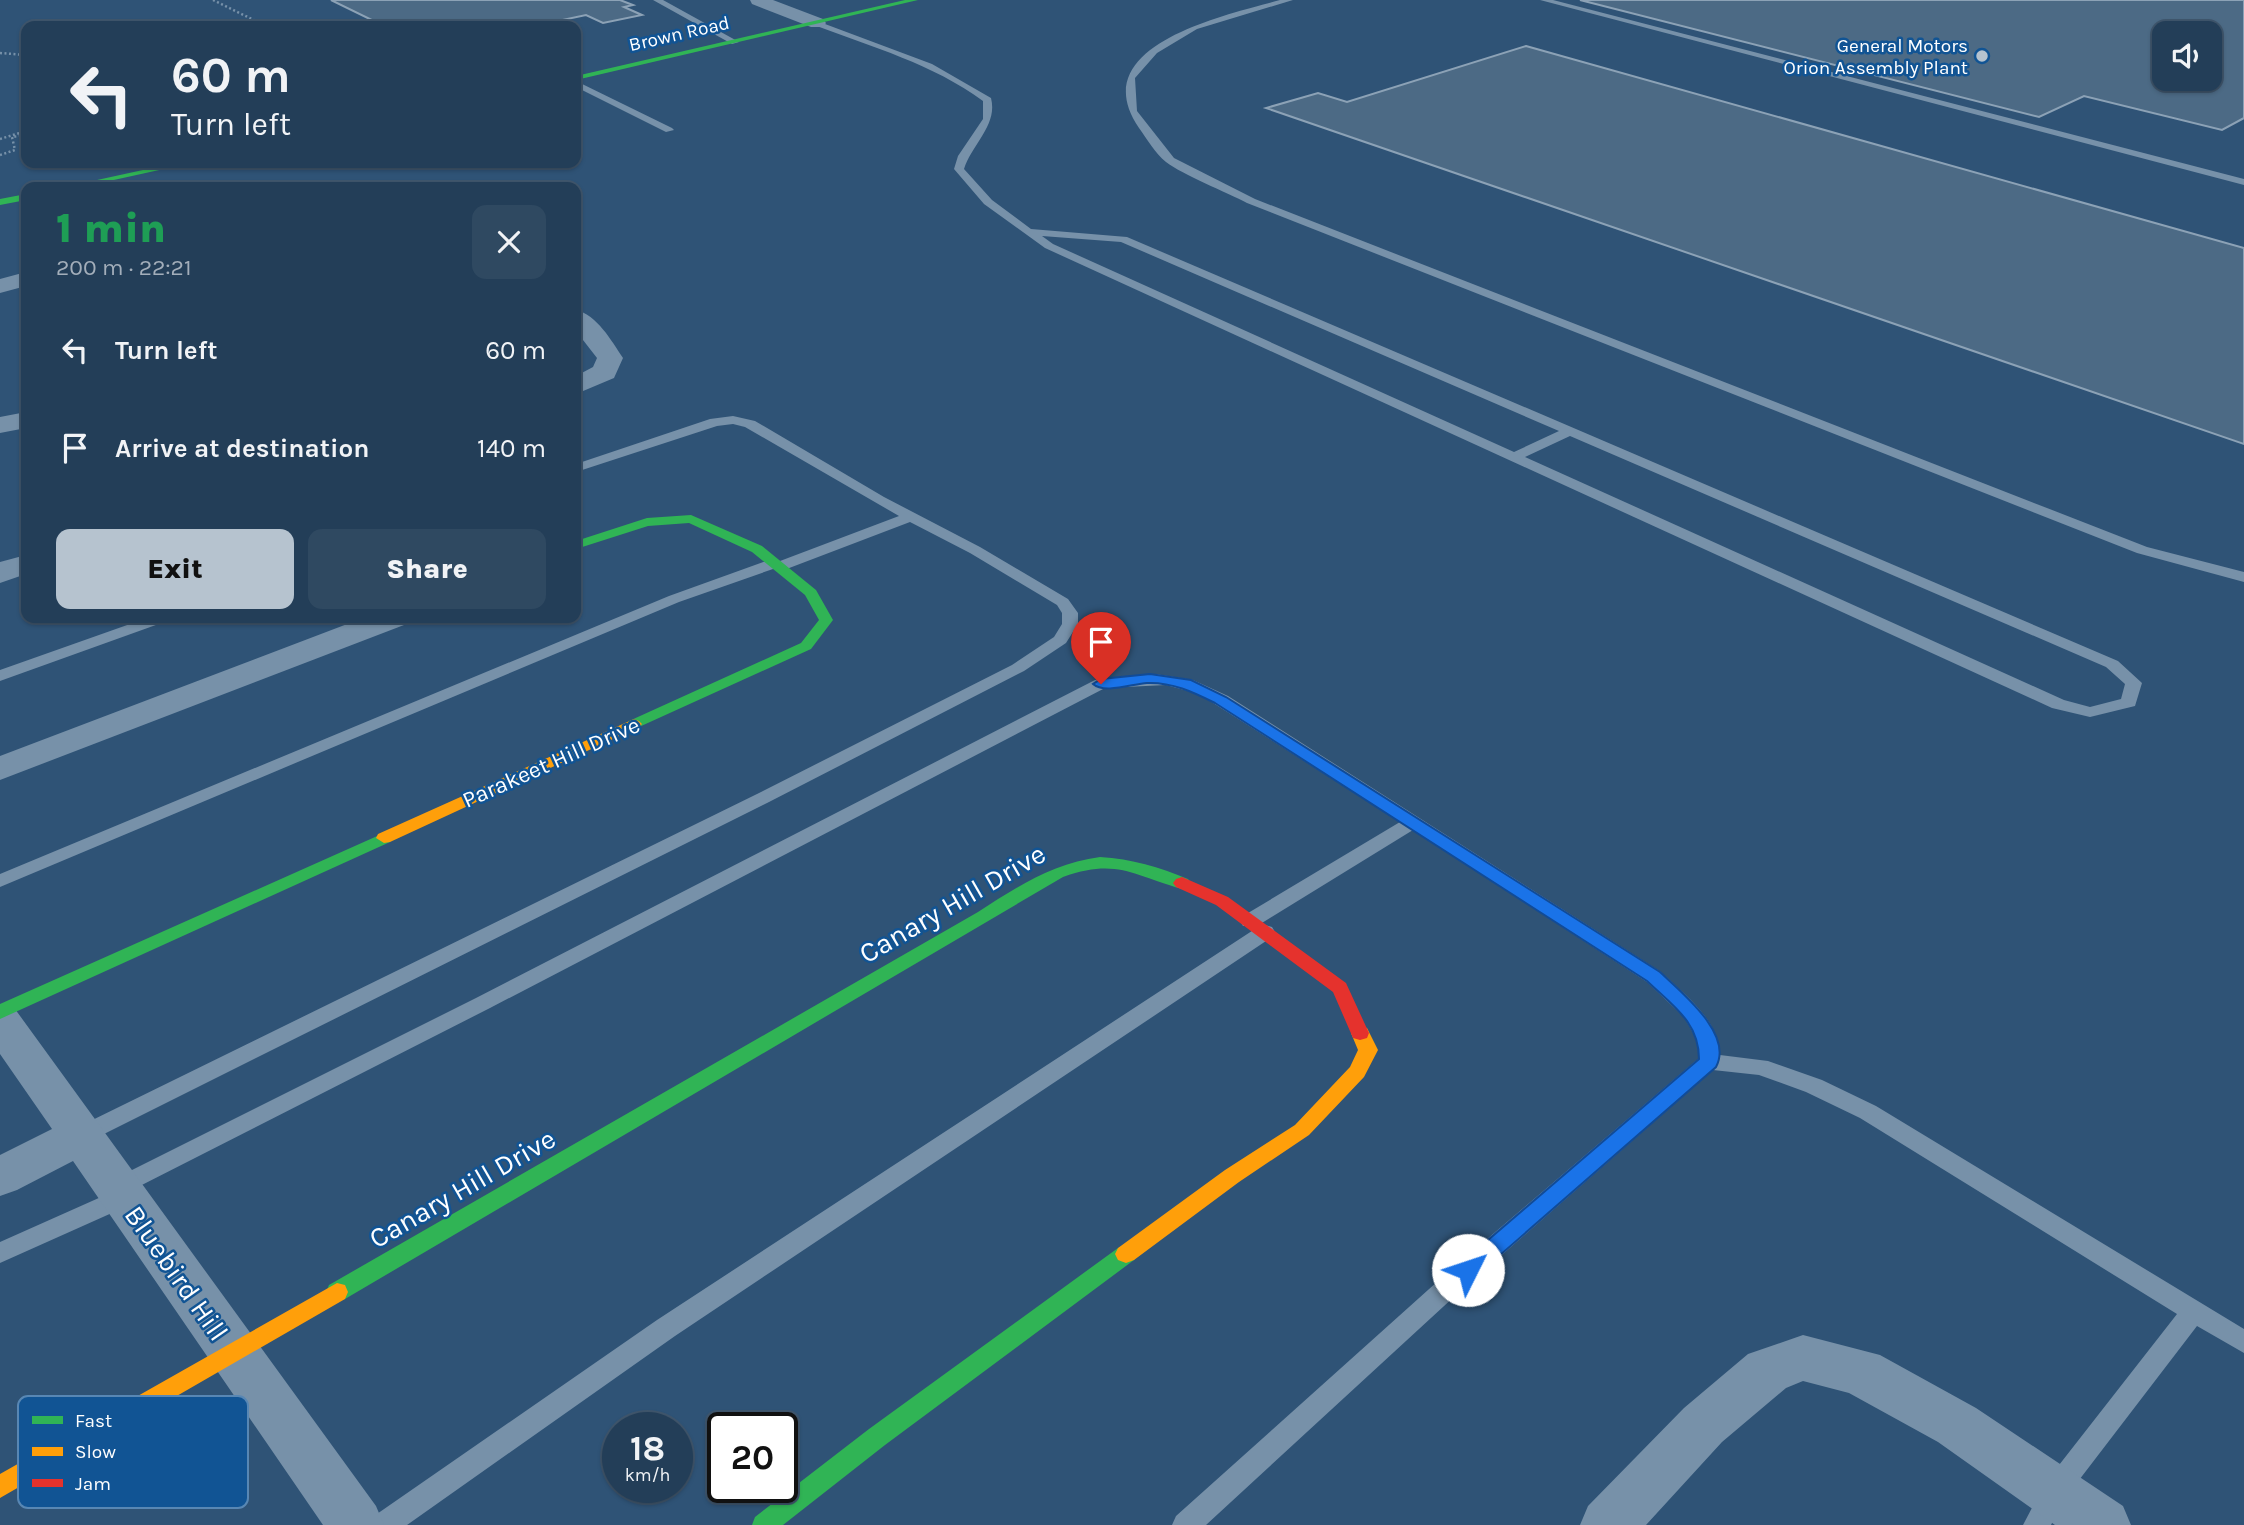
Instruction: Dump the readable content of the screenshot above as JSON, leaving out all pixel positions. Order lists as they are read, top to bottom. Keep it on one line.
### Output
{"streets":{"street":["Brown Road","Parakeet Hill Drive","Canary Hill Drive","Bluebird Hill"]},"crossings":[["Canary Hill Drive","Bluebird Hill"]],"places":["General Motors Orion Assembly Plant"],"legend":["Fast","Slow","Jam"],"page":{"turn":["60 m","Turn left"],"heading":["1 min","200 m · 22:21"],"list":[{"name":"Turn left","value":"60 m"},{"name":"Arrive at destination","value":"140 m"}],"buttons":["Exit","Share"],"speed":"18 km/h","limit":"20"}}
